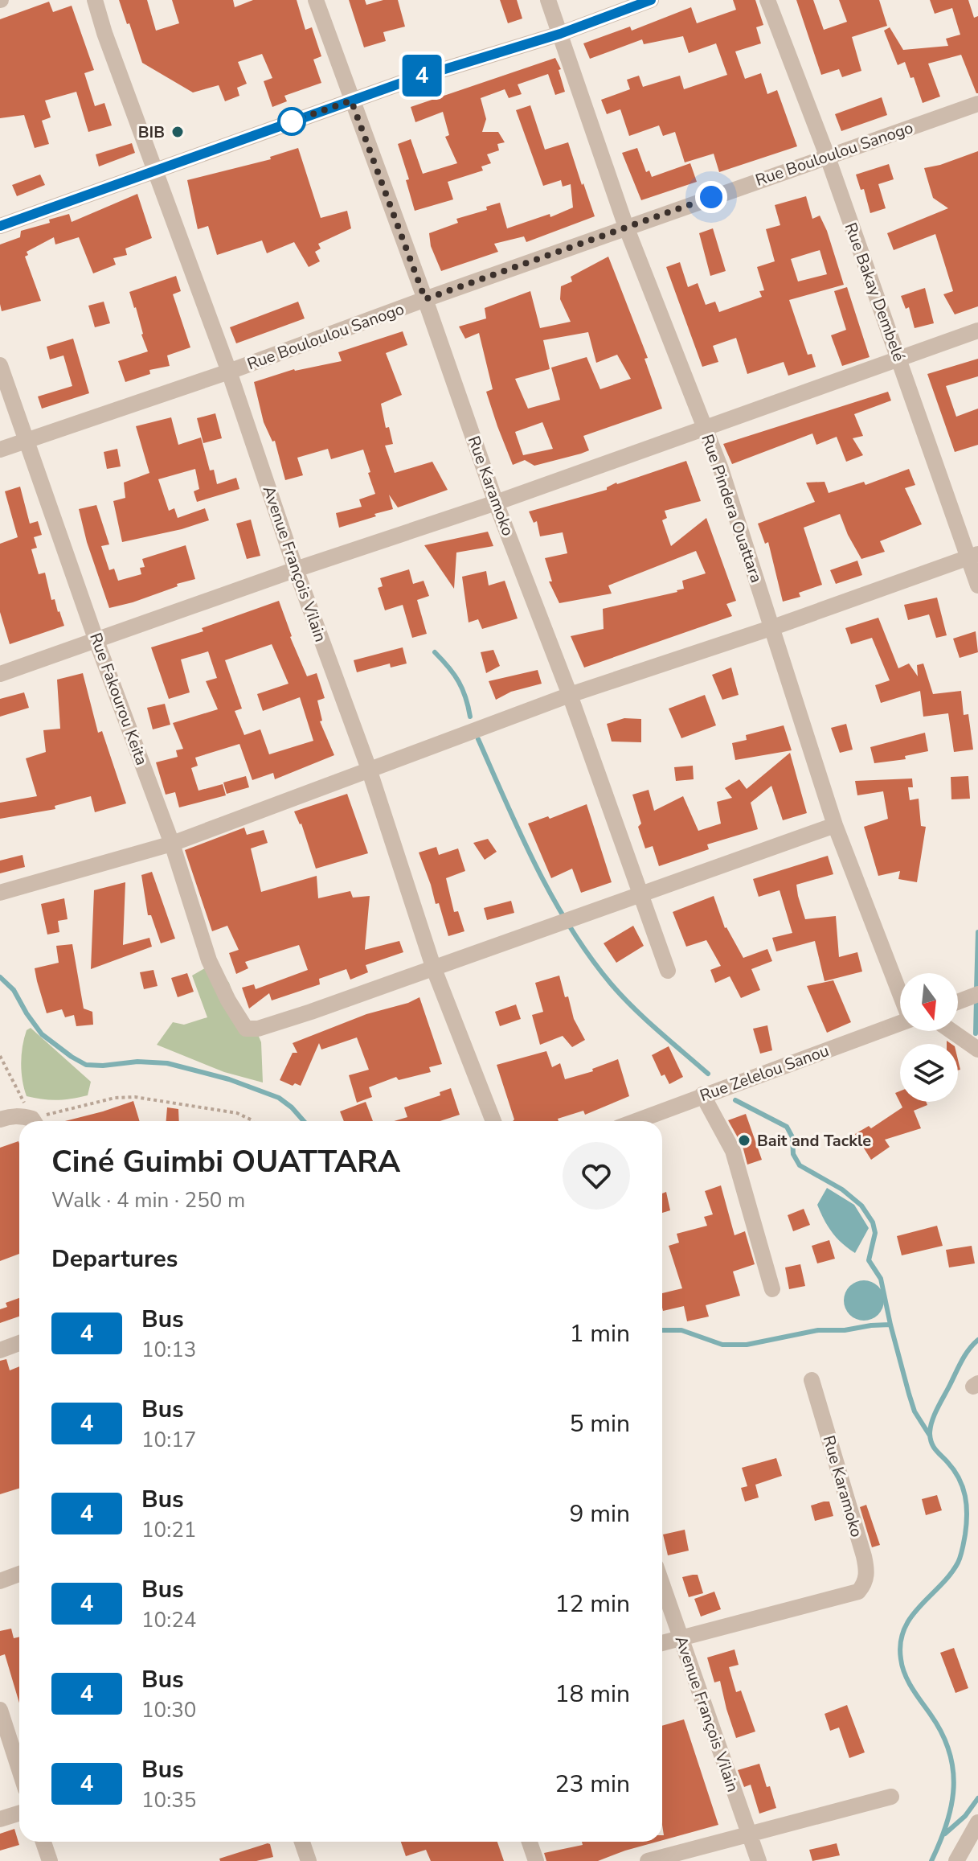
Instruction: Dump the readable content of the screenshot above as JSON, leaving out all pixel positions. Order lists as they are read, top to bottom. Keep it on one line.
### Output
{"streets":{"street":["Rue Bouloulou Sanogo","Rue Bakay Dembelé","Rue Karamoko","Rue Pindera Ouattara","Avenue François Vilain","Rue Fakourou Keita","Rue Zelelou Sanou"]},"crossings":[["Rue Bouloulou Sanogo","Rue Bakay Dembelé"],["Rue Bouloulou Sanogo","Rue Karamoko"],["Rue Bouloulou Sanogo","Rue Pindera Ouattara"],["Rue Bouloulou Sanogo","Avenue François Vilain"],["Rue Bouloulou Sanogo","Rue Fakourou Keita"],["Rue Karamoko","Avenue François Vilain"],["Avenue François Vilain","Rue Fakourou Keita"]],"places":["BIB","Bait and Tackle"],"lines":["bus line 4"],"north":"bottom","page":{"on_map":"4","heading":[["Ciné Guimbi OUATTARA","Walk · 4 min · 250 m"],"Departures"],"list":[{"mark":"4","name":"Bus","note":"10:13","value":"1 min"},{"mark":"4","name":"Bus","note":"10:17","value":"5 min"},{"mark":"4","name":"Bus","note":"10:21","value":"9 min"},{"mark":"4","name":"Bus","note":"10:24","value":"12 min"},{"mark":"4","name":"Bus","note":"10:30","value":"18 min"},{"mark":"4","name":"Bus","note":"10:35","value":"23 min"}]}}
